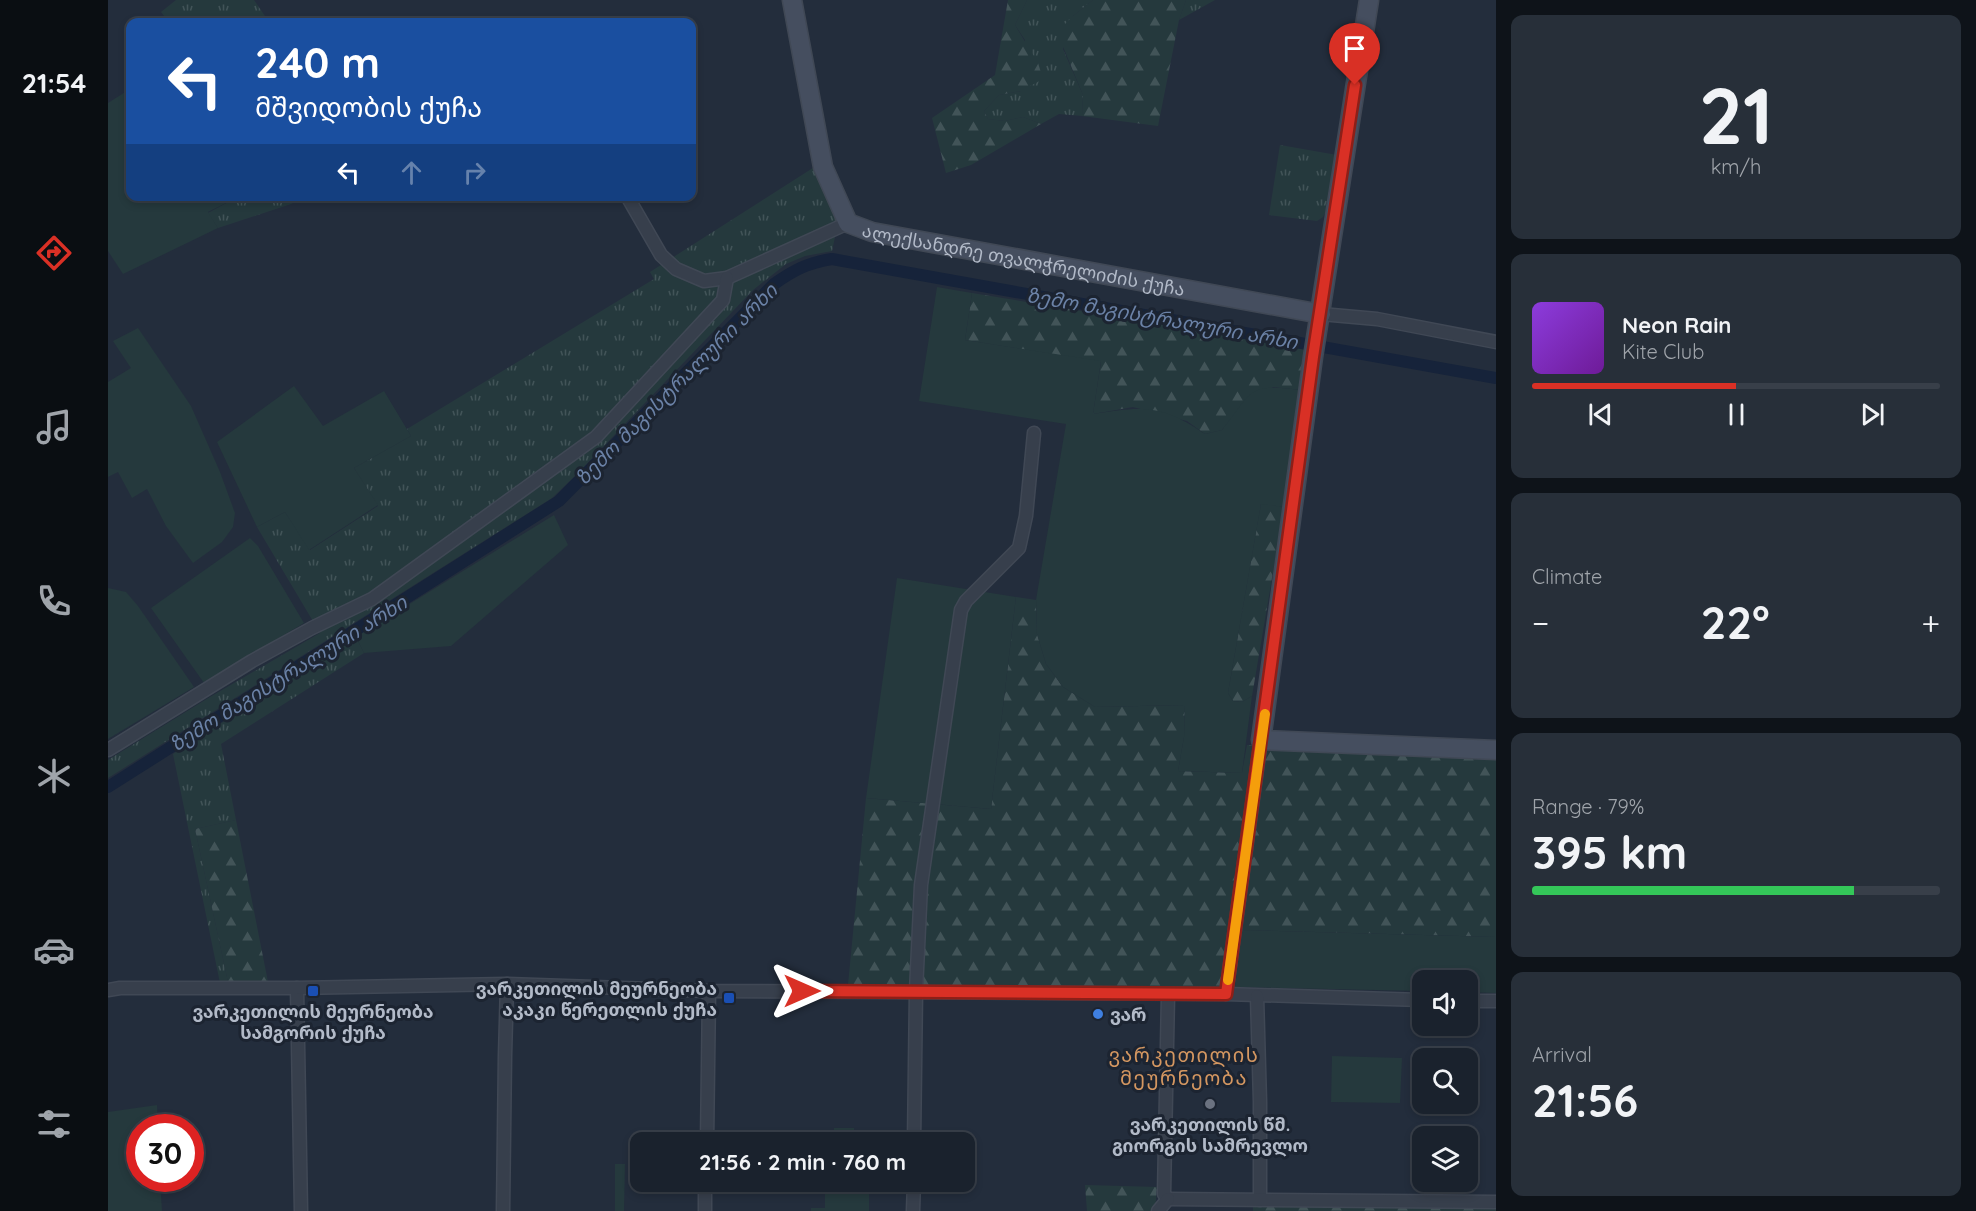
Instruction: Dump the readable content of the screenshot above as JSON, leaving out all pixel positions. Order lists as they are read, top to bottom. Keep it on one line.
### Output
{"streets":{"street":["ალექსანდრე თვალჭრელიძის ქუჩა"]},"districts":["ვარკეთილის მეურნეობა"],"water":["ზემო მაგისტრალური არხი"],"places":{"transit":["ვარკეთილის მეურნეობა სამგორის ქუჩა","ვარკეთილის მეურნეობა აკაკი წერეთლის ქუჩა"],"other":["ვარ","ვარკეთილის წმ. გიორგის სამრევლო"]},"page":{"tabs":"21:54","tile":[["21","km/h"],"Climate",["Range · 79%","395 km"],["Arrival","21:56"]],"turn":["240 m","მშვიდობის ქუჩა"],"song":["Neon Rain","Kite Club"],"heat":["−","22°","+"],"limit":"30","trip":"21:56 · 2 min · 760 m"}}
